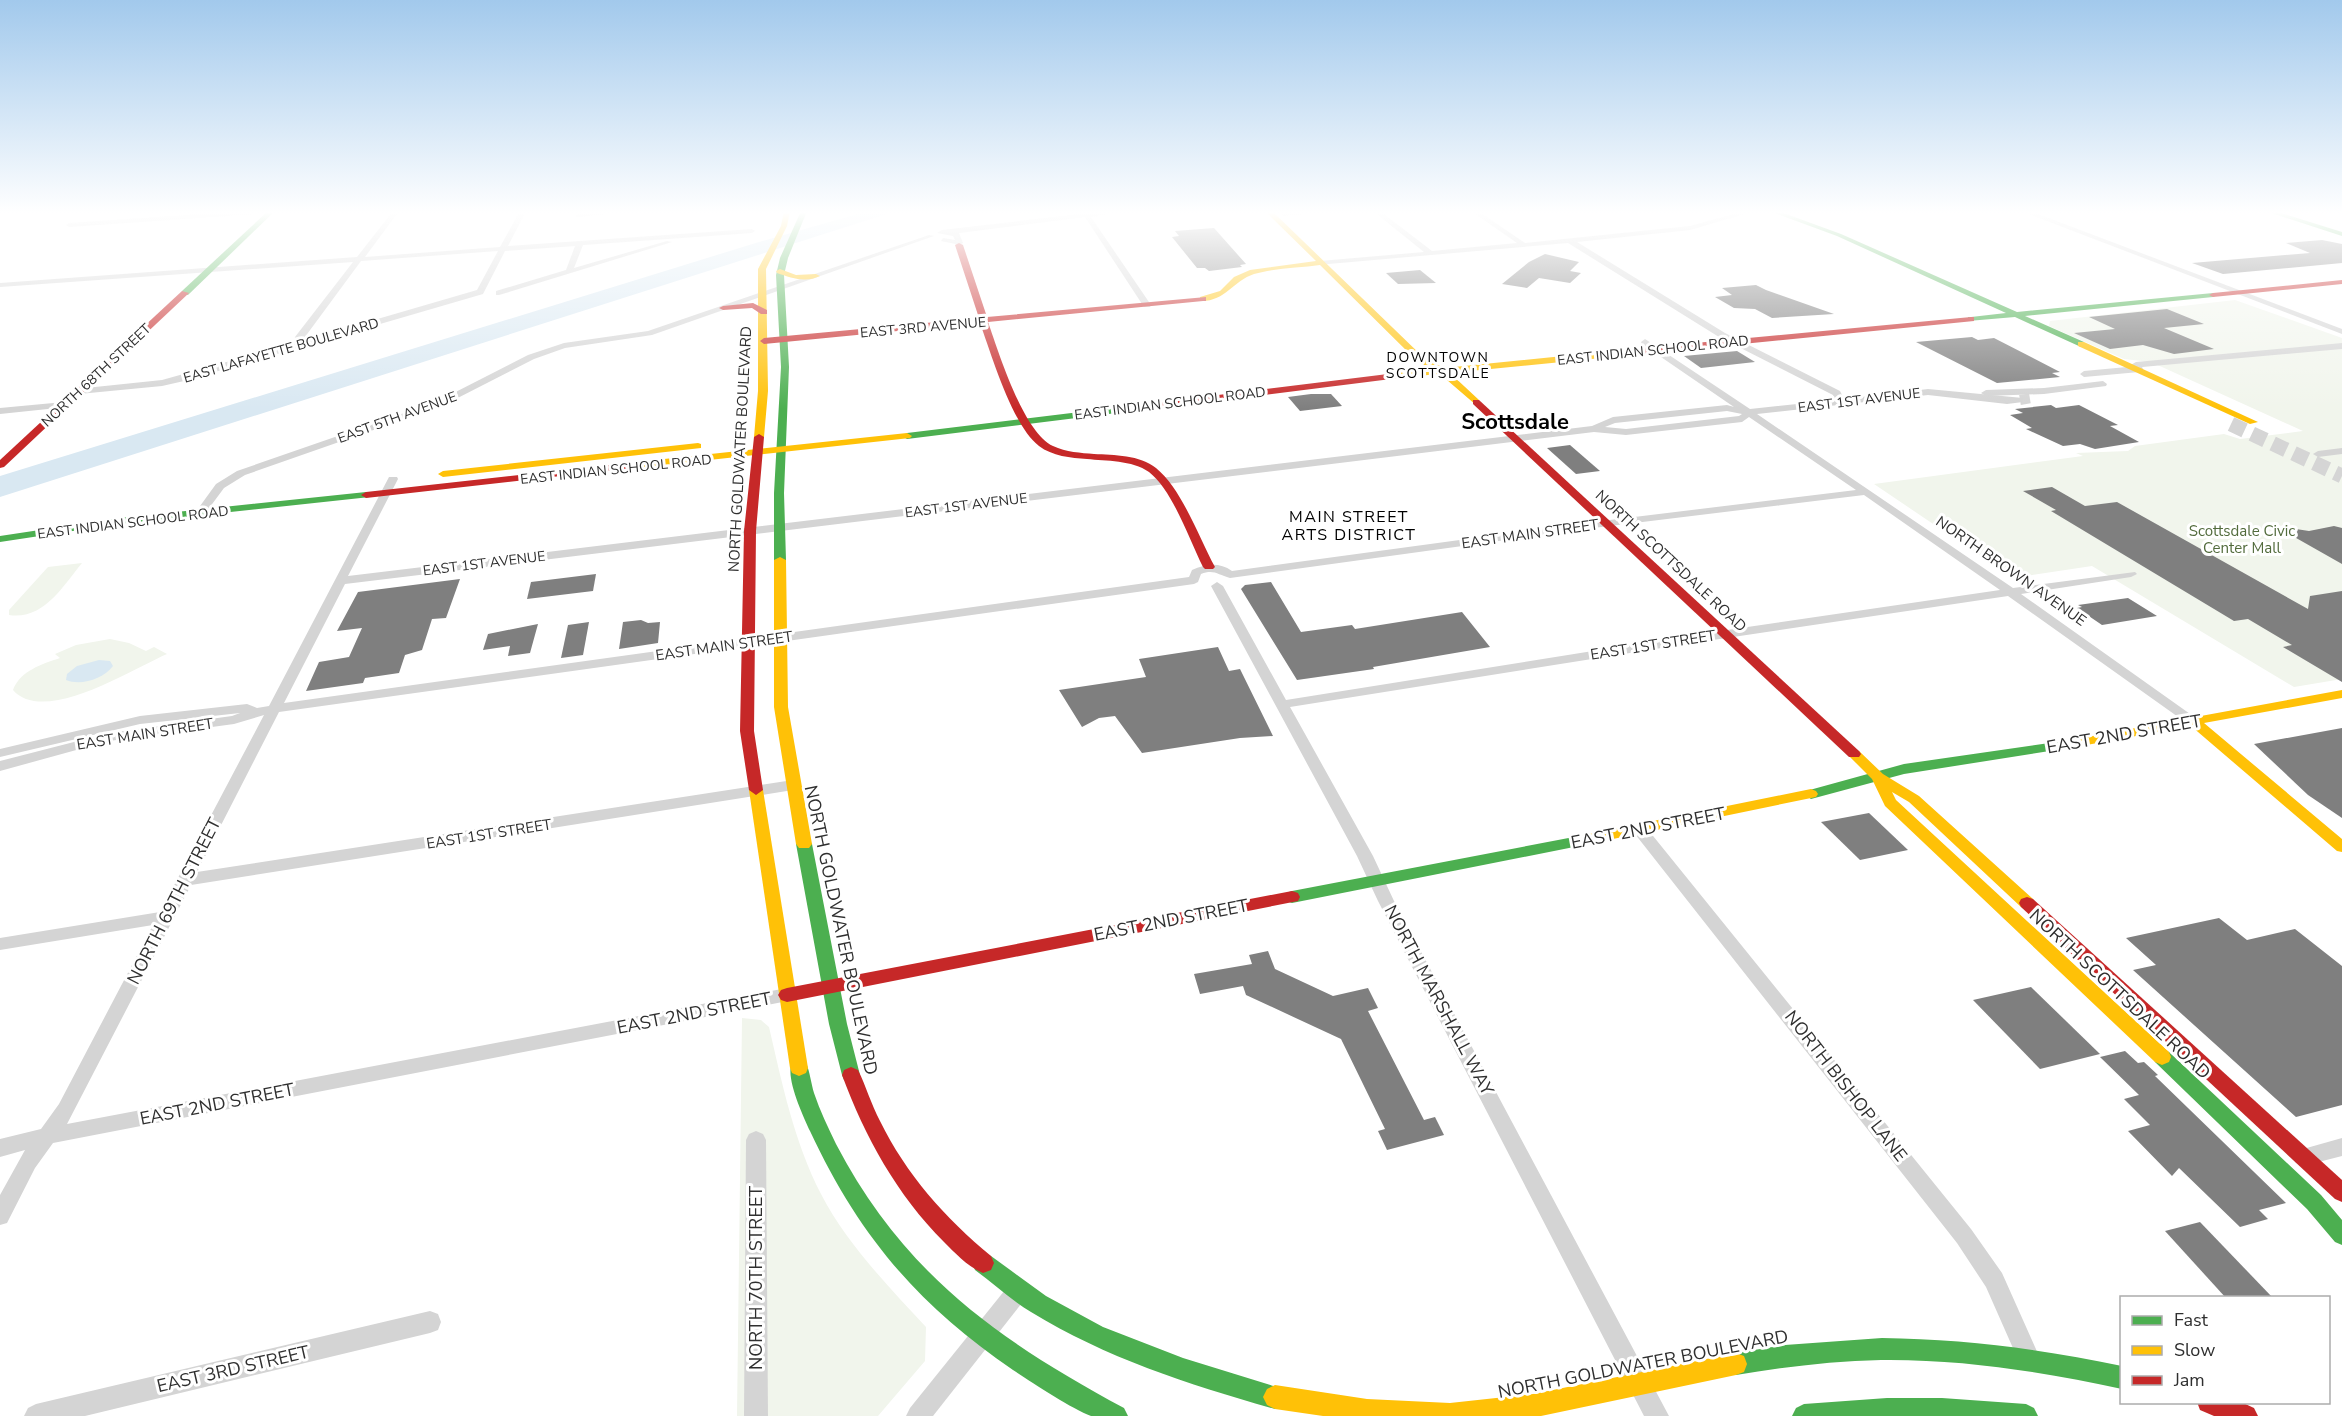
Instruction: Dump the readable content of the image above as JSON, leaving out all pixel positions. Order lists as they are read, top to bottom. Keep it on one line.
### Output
{"streets":{"main road":["EAST 3RD AVENUE","EAST INDIAN SCHOOL ROAD","NORTH 68TH STREET","NORTH GOLDWATER BOULEVARD","NORTH SCOTTSDALE ROAD","NORTH BROWN AVENUE","EAST 2ND STREET"],"street":["EAST LAFAYETTE BOULEVARD","EAST 1ST AVENUE","EAST 5TH AVENUE","EAST MAIN STREET","EAST 1ST STREET","NORTH 69TH STREET","NORTH MARSHALL WAY","NORTH BISHOP LANE","NORTH 70TH STREET","EAST 3RD STREET"]},"crossings":[["EAST 3RD AVENUE","NORTH GOLDWATER BOULEVARD"],["EAST LAFAYETTE BOULEVARD","NORTH 68TH STREET"],["EAST INDIAN SCHOOL ROAD","EAST 5TH AVENUE"],["EAST INDIAN SCHOOL ROAD","NORTH GOLDWATER BOULEVARD"],["EAST INDIAN SCHOOL ROAD","NORTH SCOTTSDALE ROAD"],["EAST INDIAN SCHOOL ROAD","NORTH BROWN AVENUE"],["EAST INDIAN SCHOOL ROAD","NORTH 69TH STREET"],["EAST 1ST AVENUE","NORTH GOLDWATER BOULEVARD"],["EAST 1ST AVENUE","NORTH SCOTTSDALE ROAD"],["EAST 1ST AVENUE","NORTH BROWN AVENUE"],["EAST 1ST AVENUE","NORTH 69TH STREET"],["EAST 5TH AVENUE","NORTH GOLDWATER BOULEVARD"],["NORTH GOLDWATER BOULEVARD","EAST MAIN STREET"],["NORTH GOLDWATER BOULEVARD","EAST 1ST STREET"],["NORTH GOLDWATER BOULEVARD","EAST 2ND STREET"],["NORTH GOLDWATER BOULEVARD","NORTH MARSHALL WAY"],["NORTH GOLDWATER BOULEVARD","NORTH BISHOP LANE"],["EAST MAIN STREET","NORTH SCOTTSDALE ROAD"],["EAST MAIN STREET","NORTH BROWN AVENUE"],["EAST MAIN STREET","NORTH 69TH STREET"],["NORTH SCOTTSDALE ROAD","EAST 1ST STREET"],["NORTH SCOTTSDALE ROAD","EAST 2ND STREET"],["NORTH BROWN AVENUE","EAST 1ST STREET"],["NORTH BROWN AVENUE","EAST 2ND STREET"],["EAST 1ST STREET","NORTH 69TH STREET"],["EAST 1ST STREET","NORTH MARSHALL WAY"],["EAST 2ND STREET","NORTH 69TH STREET"],["EAST 2ND STREET","NORTH MARSHALL WAY"],["EAST 2ND STREET","NORTH BISHOP LANE"]],"districts":["DOWNTOWN SCOTTSDALE","Scottsdale","MAIN STREET ARTS DISTRICT"],"parks":["Scottsdale Civic Center Mall"],"legend":["Fast","Slow","Jam"]}
